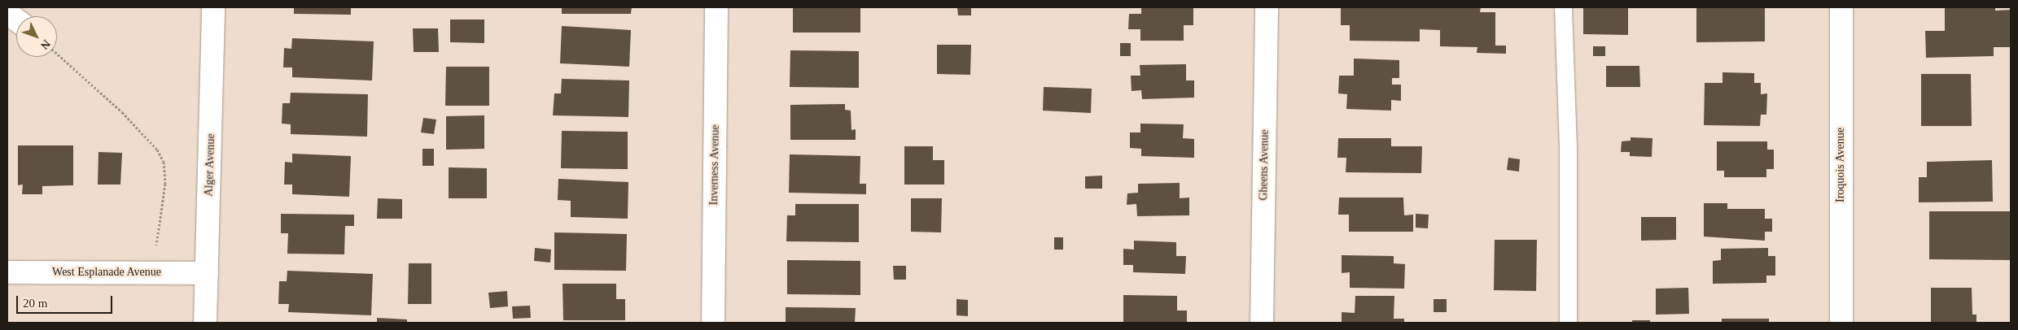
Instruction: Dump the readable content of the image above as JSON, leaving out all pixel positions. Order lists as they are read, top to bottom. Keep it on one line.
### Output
{"streets":{"street":["Alger Avenue","Inverness Avenue","Gheens Avenue","Iroquois Avenue","West Esplanade Avenue"]},"crossings":[["Alger Avenue","West Esplanade Avenue"]],"scale_bar":"20 m","north":"bottom right"}
